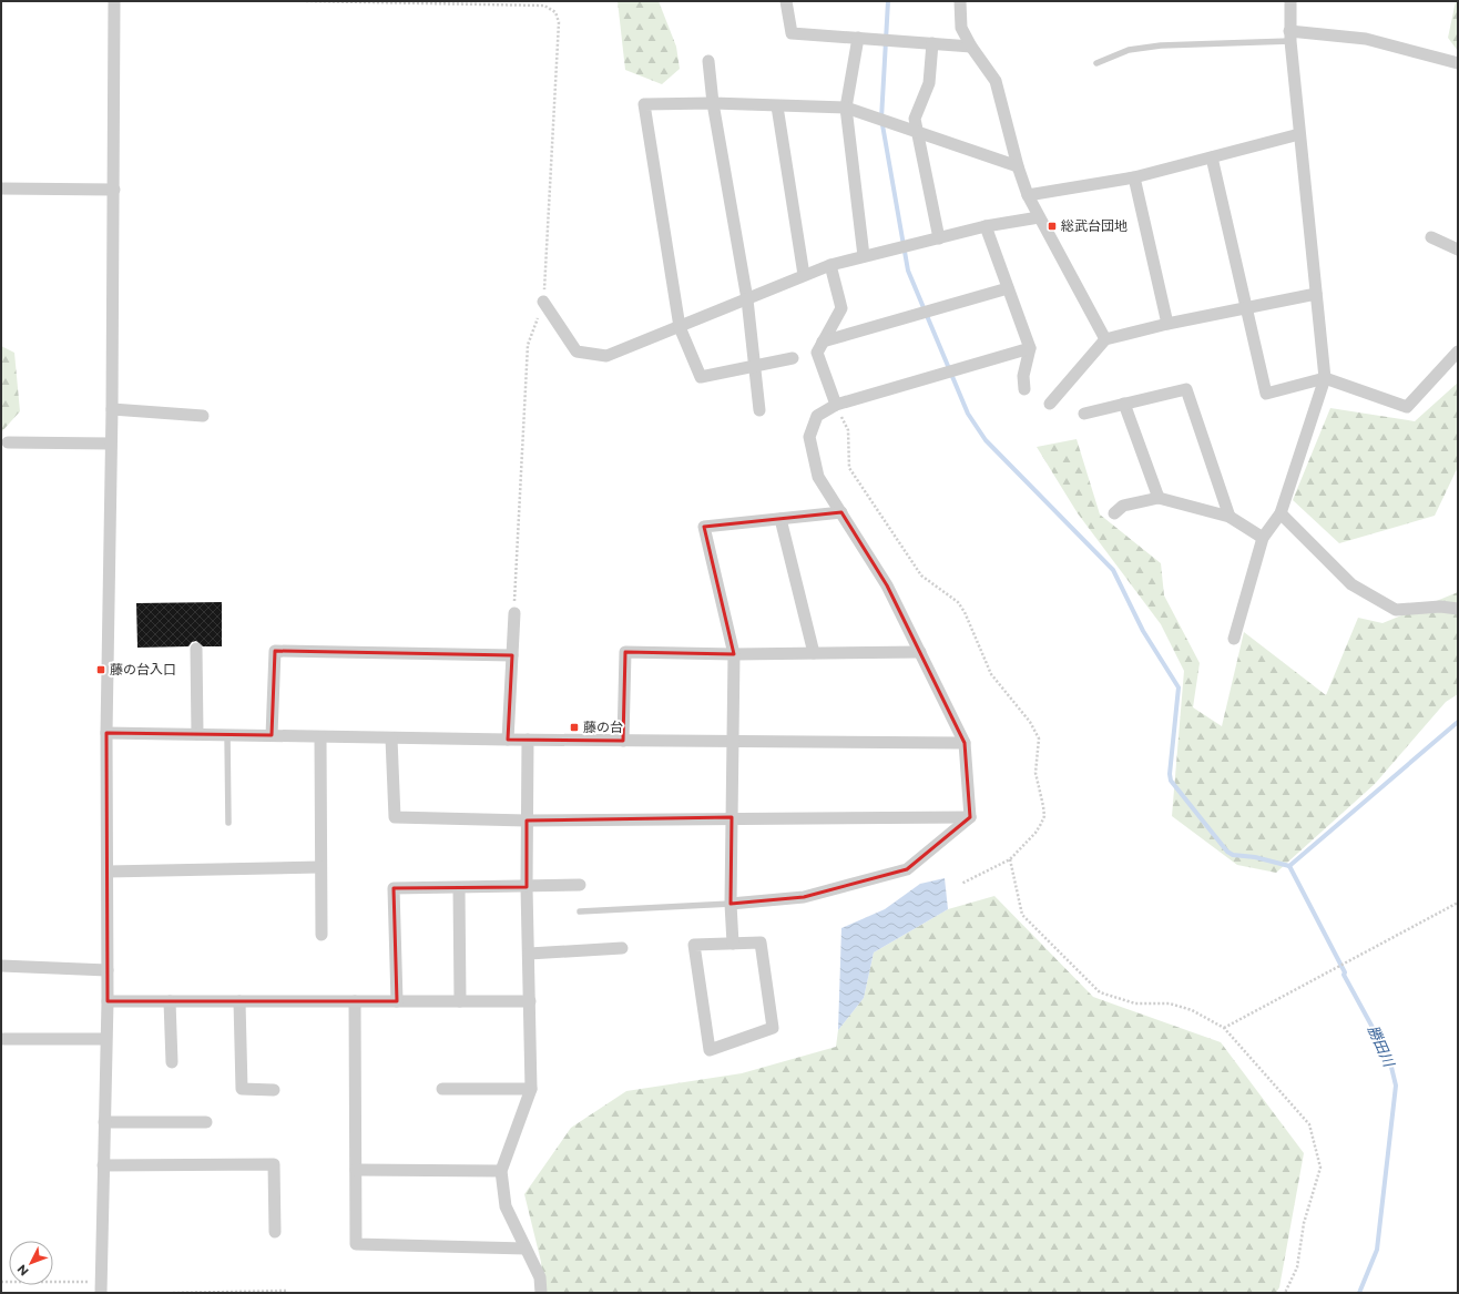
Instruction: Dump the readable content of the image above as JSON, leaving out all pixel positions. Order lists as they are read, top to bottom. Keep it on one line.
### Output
{"water":["勝田川"],"places":{"transit":["総武台団地","藤の台入口","藤の台"]},"north":"bottom left"}
